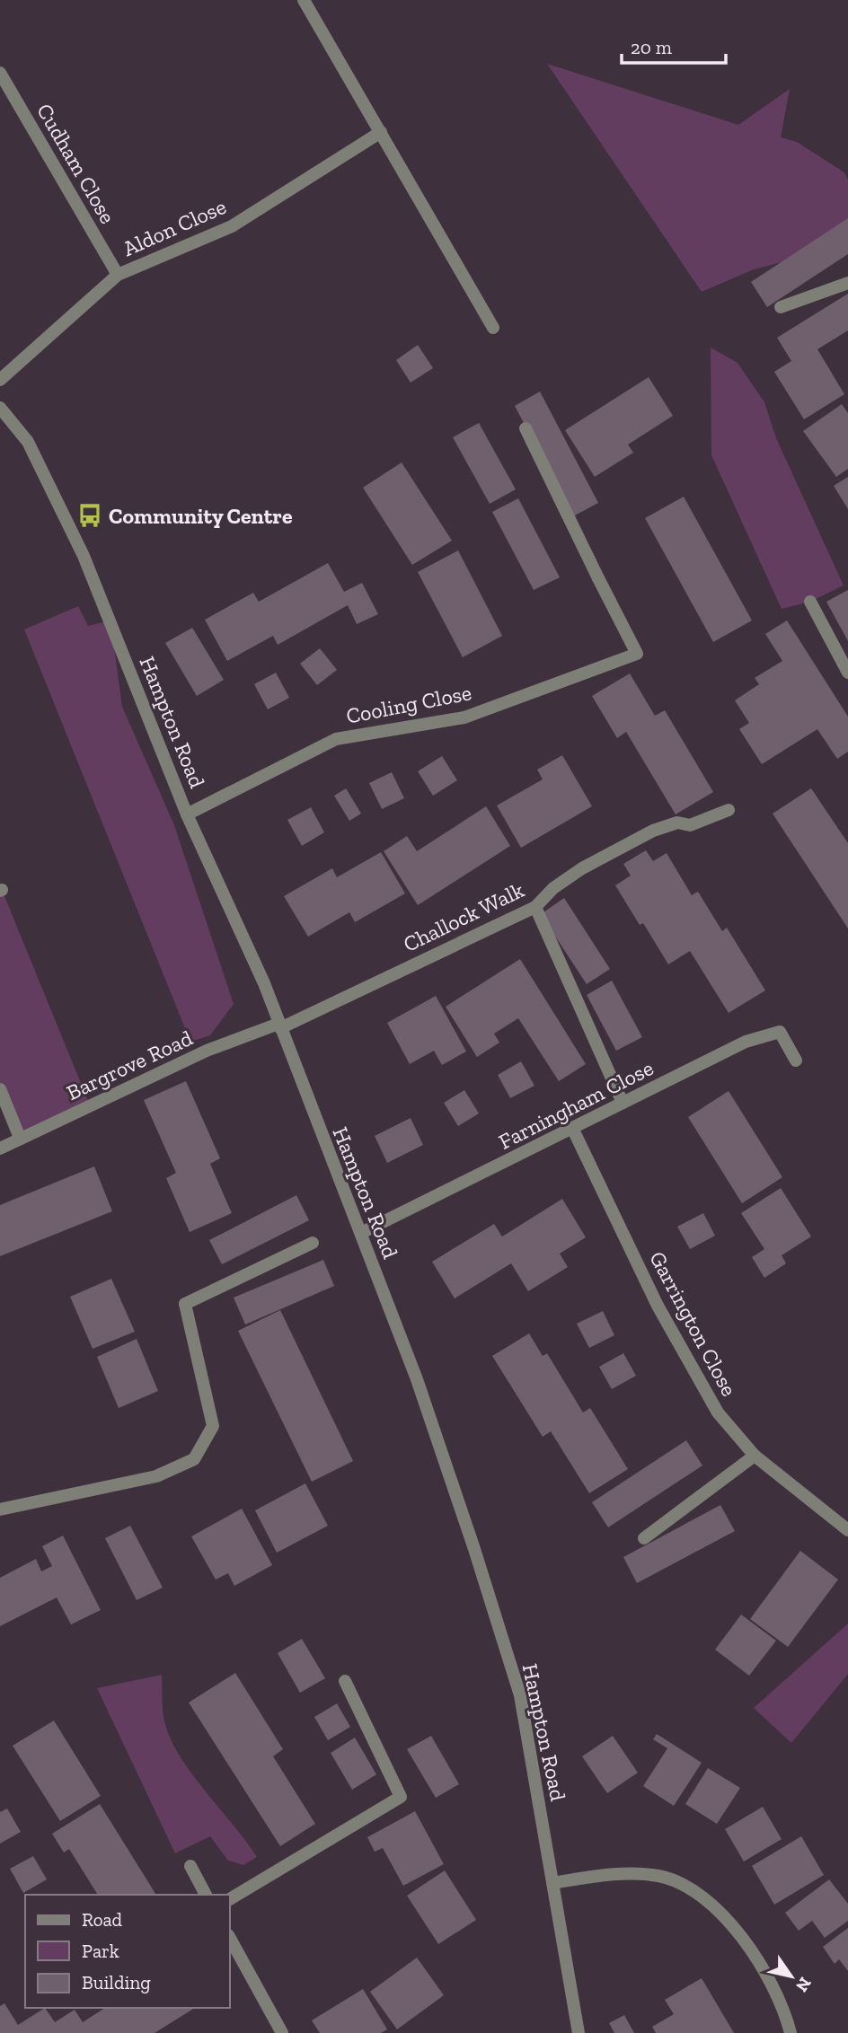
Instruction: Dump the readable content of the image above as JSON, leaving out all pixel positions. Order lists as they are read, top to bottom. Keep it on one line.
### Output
{"streets":{"street":["Cudham Close","Aldon Close","Cooling Close","Hampton Road","Challock Walk","Bargrove Road","Farningham Close","Garrington Close"]},"crossings":[["Cudham Close","Aldon Close"],["Cooling Close","Hampton Road"],["Hampton Road","Challock Walk"],["Hampton Road","Bargrove Road"],["Hampton Road","Farningham Close"],["Challock Walk","Bargrove Road"],["Farningham Close","Garrington Close"]],"places":{"bus stop":["Community Centre"]},"legend":["Road","Park","Building"],"scale_bar":"20 m","north":"bottom right"}
